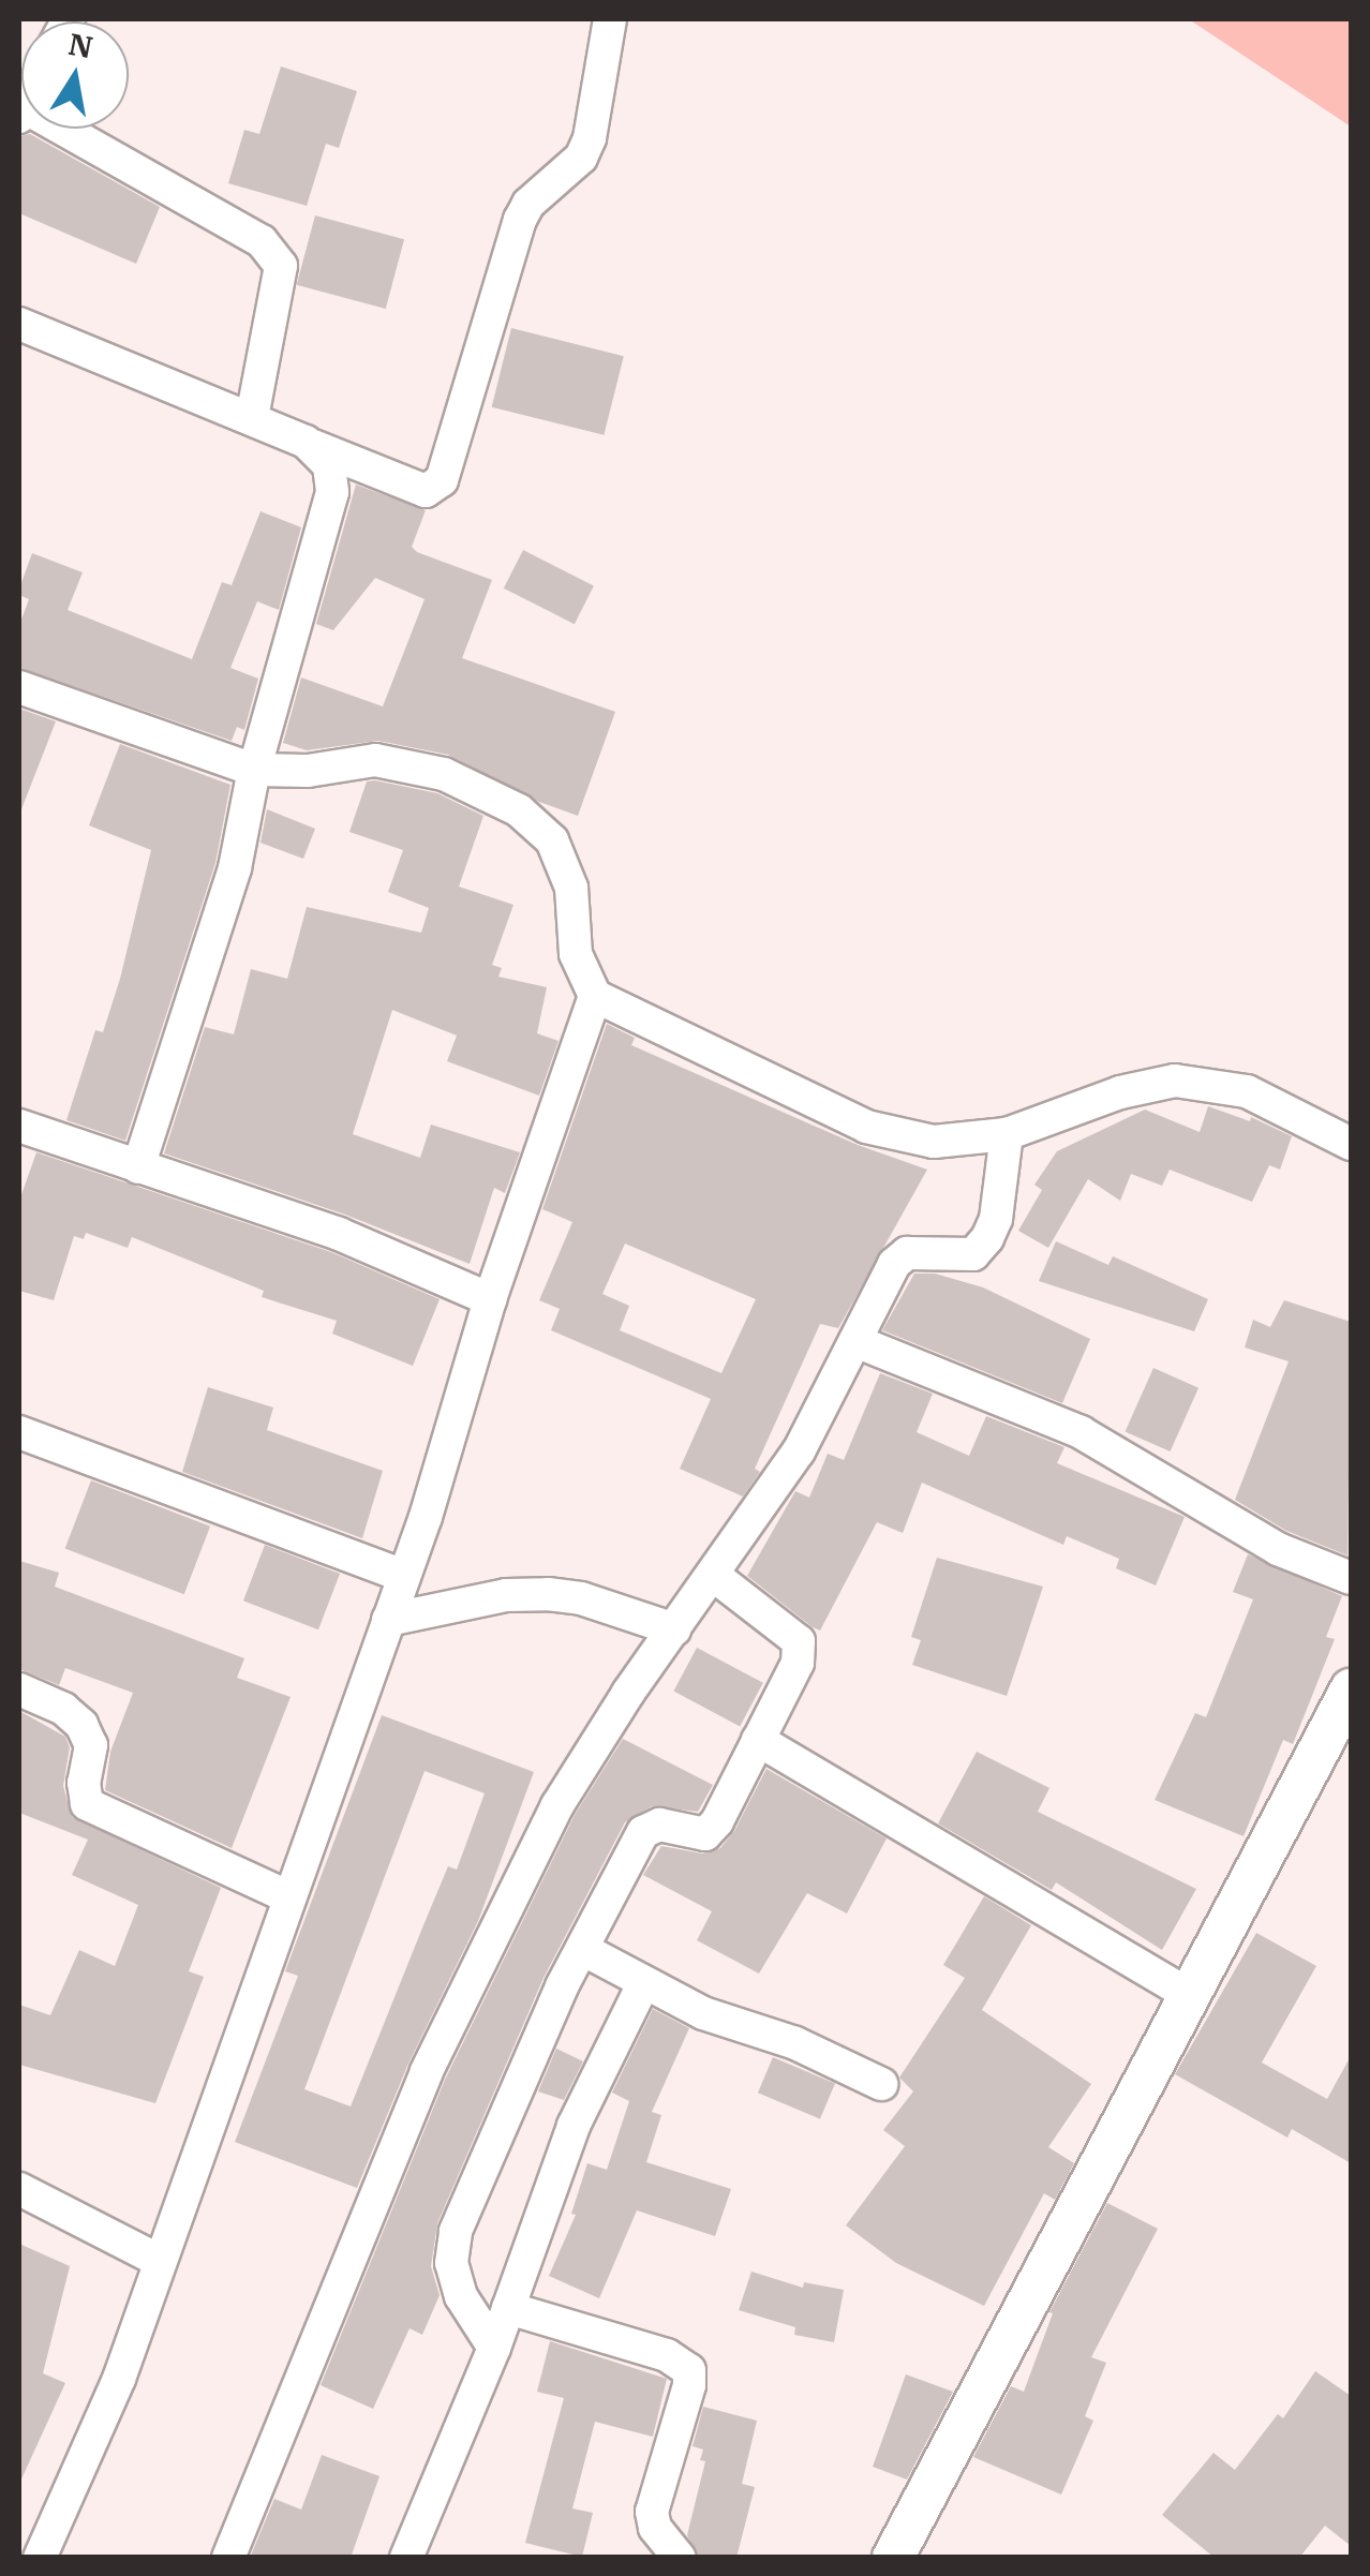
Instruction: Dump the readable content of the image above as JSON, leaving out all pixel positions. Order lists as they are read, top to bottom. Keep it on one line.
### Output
{"north":"top"}
